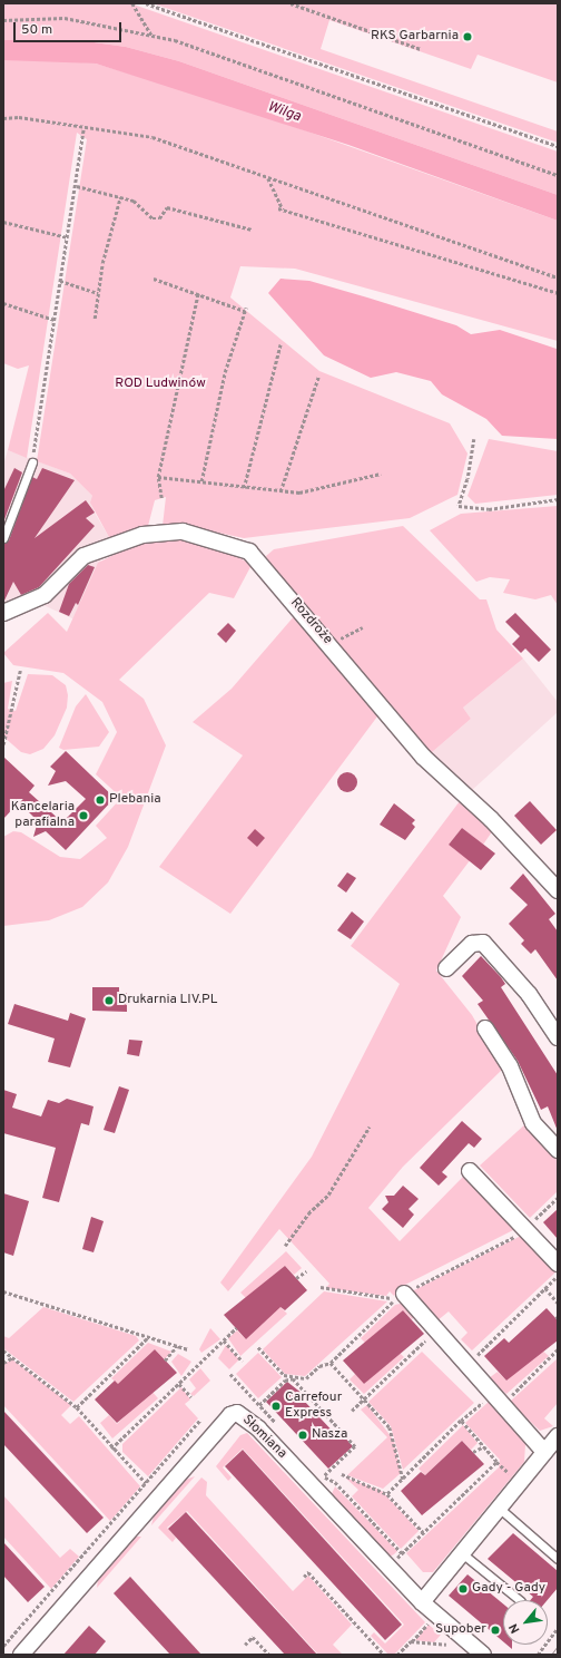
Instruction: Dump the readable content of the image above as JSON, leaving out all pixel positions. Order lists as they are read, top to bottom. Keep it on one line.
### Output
{"streets":{"street":["Rozdroże","Słomiana"]},"water":["Wilga"],"parks":["ROD Ludwinów"],"places":["RKS Garbarnia","Plebania","Kancelaria parafialna","Drukarnia LIV.PL","Carrefour Express","Nasza","Gady - Gady","Supober"],"scale_bar":"50 m","north":"bottom left"}
